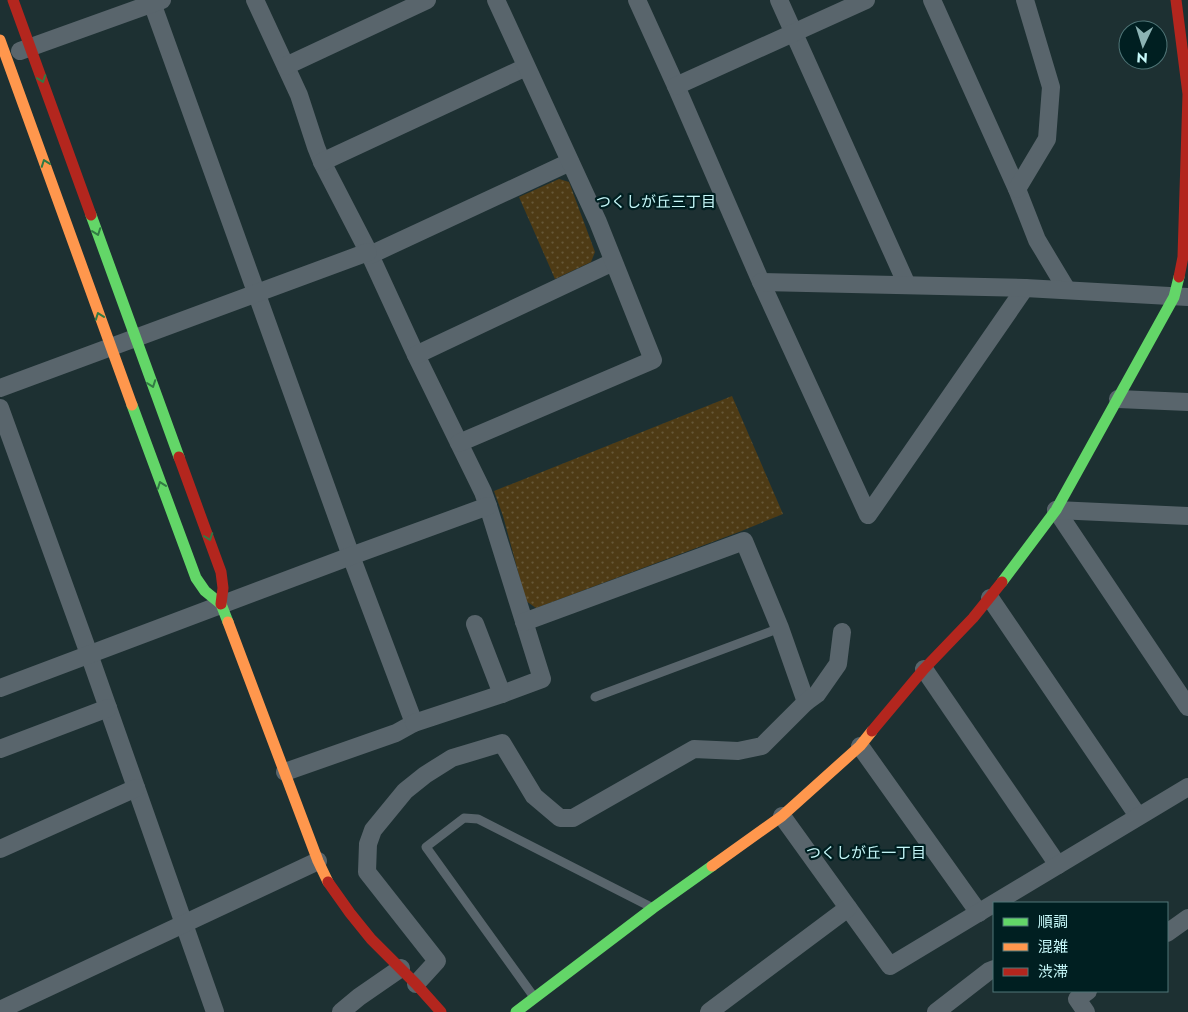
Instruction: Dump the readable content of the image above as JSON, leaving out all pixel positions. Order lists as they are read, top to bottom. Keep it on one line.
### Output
{"districts":["つくしが丘三丁目","つくしが丘一丁目"],"legend":["順調","混雑","渋滞"],"north":"bottom"}
